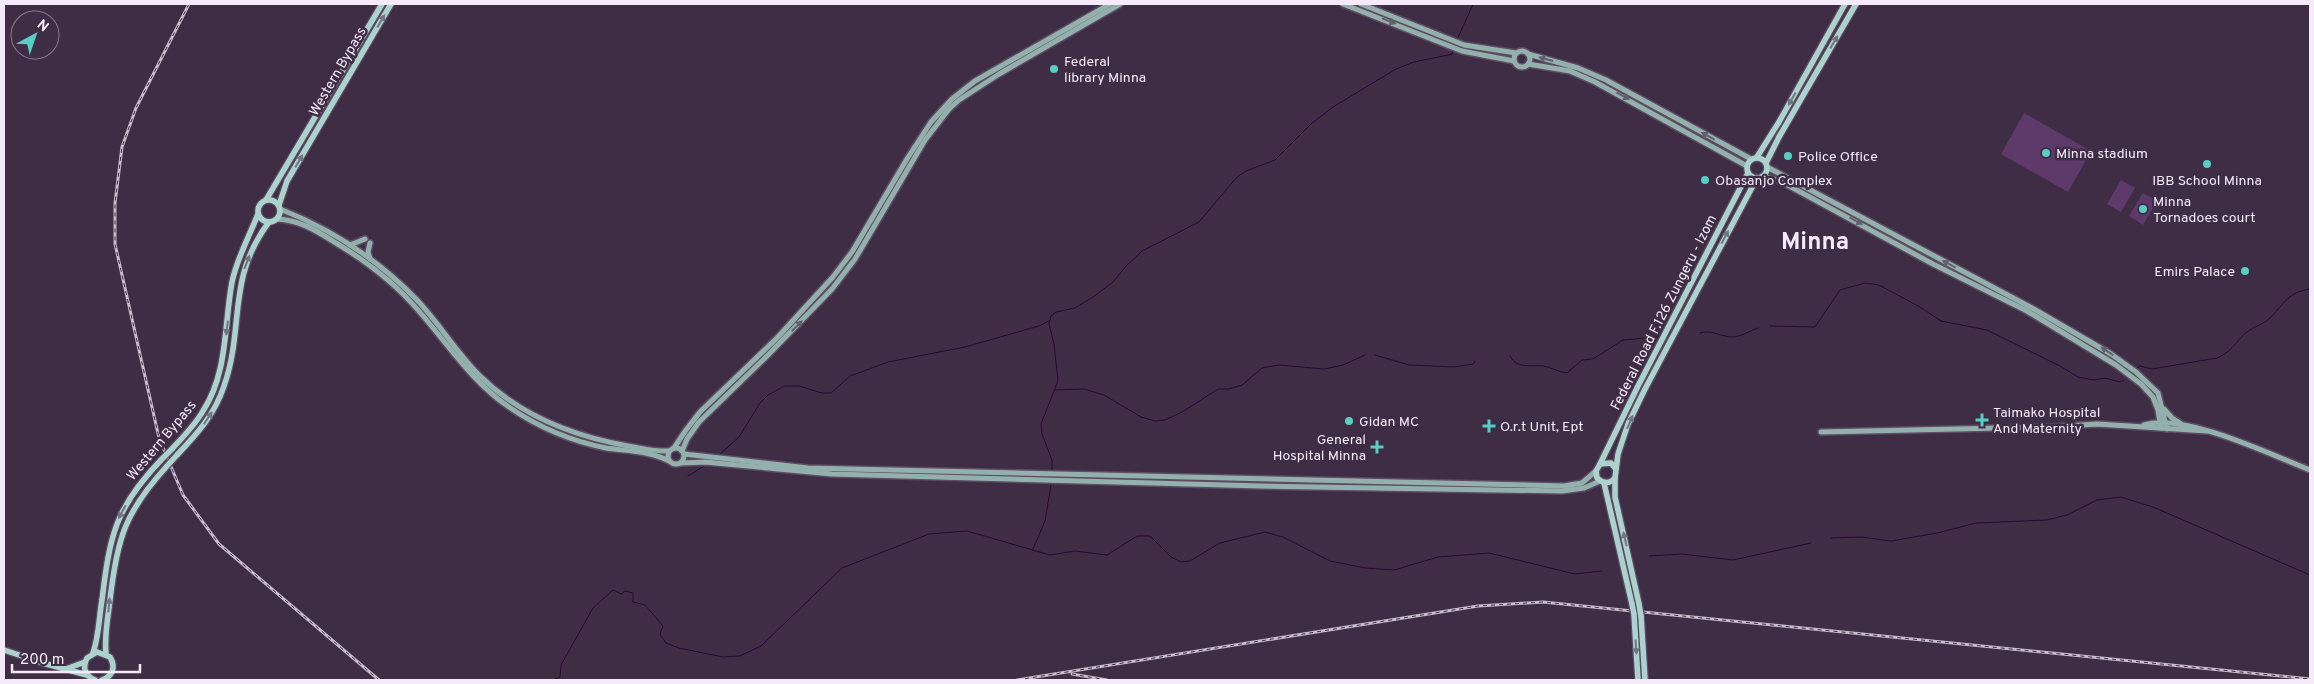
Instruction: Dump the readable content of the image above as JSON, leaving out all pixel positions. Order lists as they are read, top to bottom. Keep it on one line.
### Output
{"streets":{"main road":["Western Bypass","Federal Road F.126 Zungeru - Izom"]},"districts":["Minna"],"places":{"other":["Federal library Minna","Minna stadium","Police Office","IBB School Minna","Obasanjo Complex","Minna Tornadoes court","Emirs Palace","Gidan MC"],"health":["Taimako Hospital And Maternity","O.r.t Unit, Ept","General Hospital Minna"]},"scale_bar":"200 m","north":"top right"}
